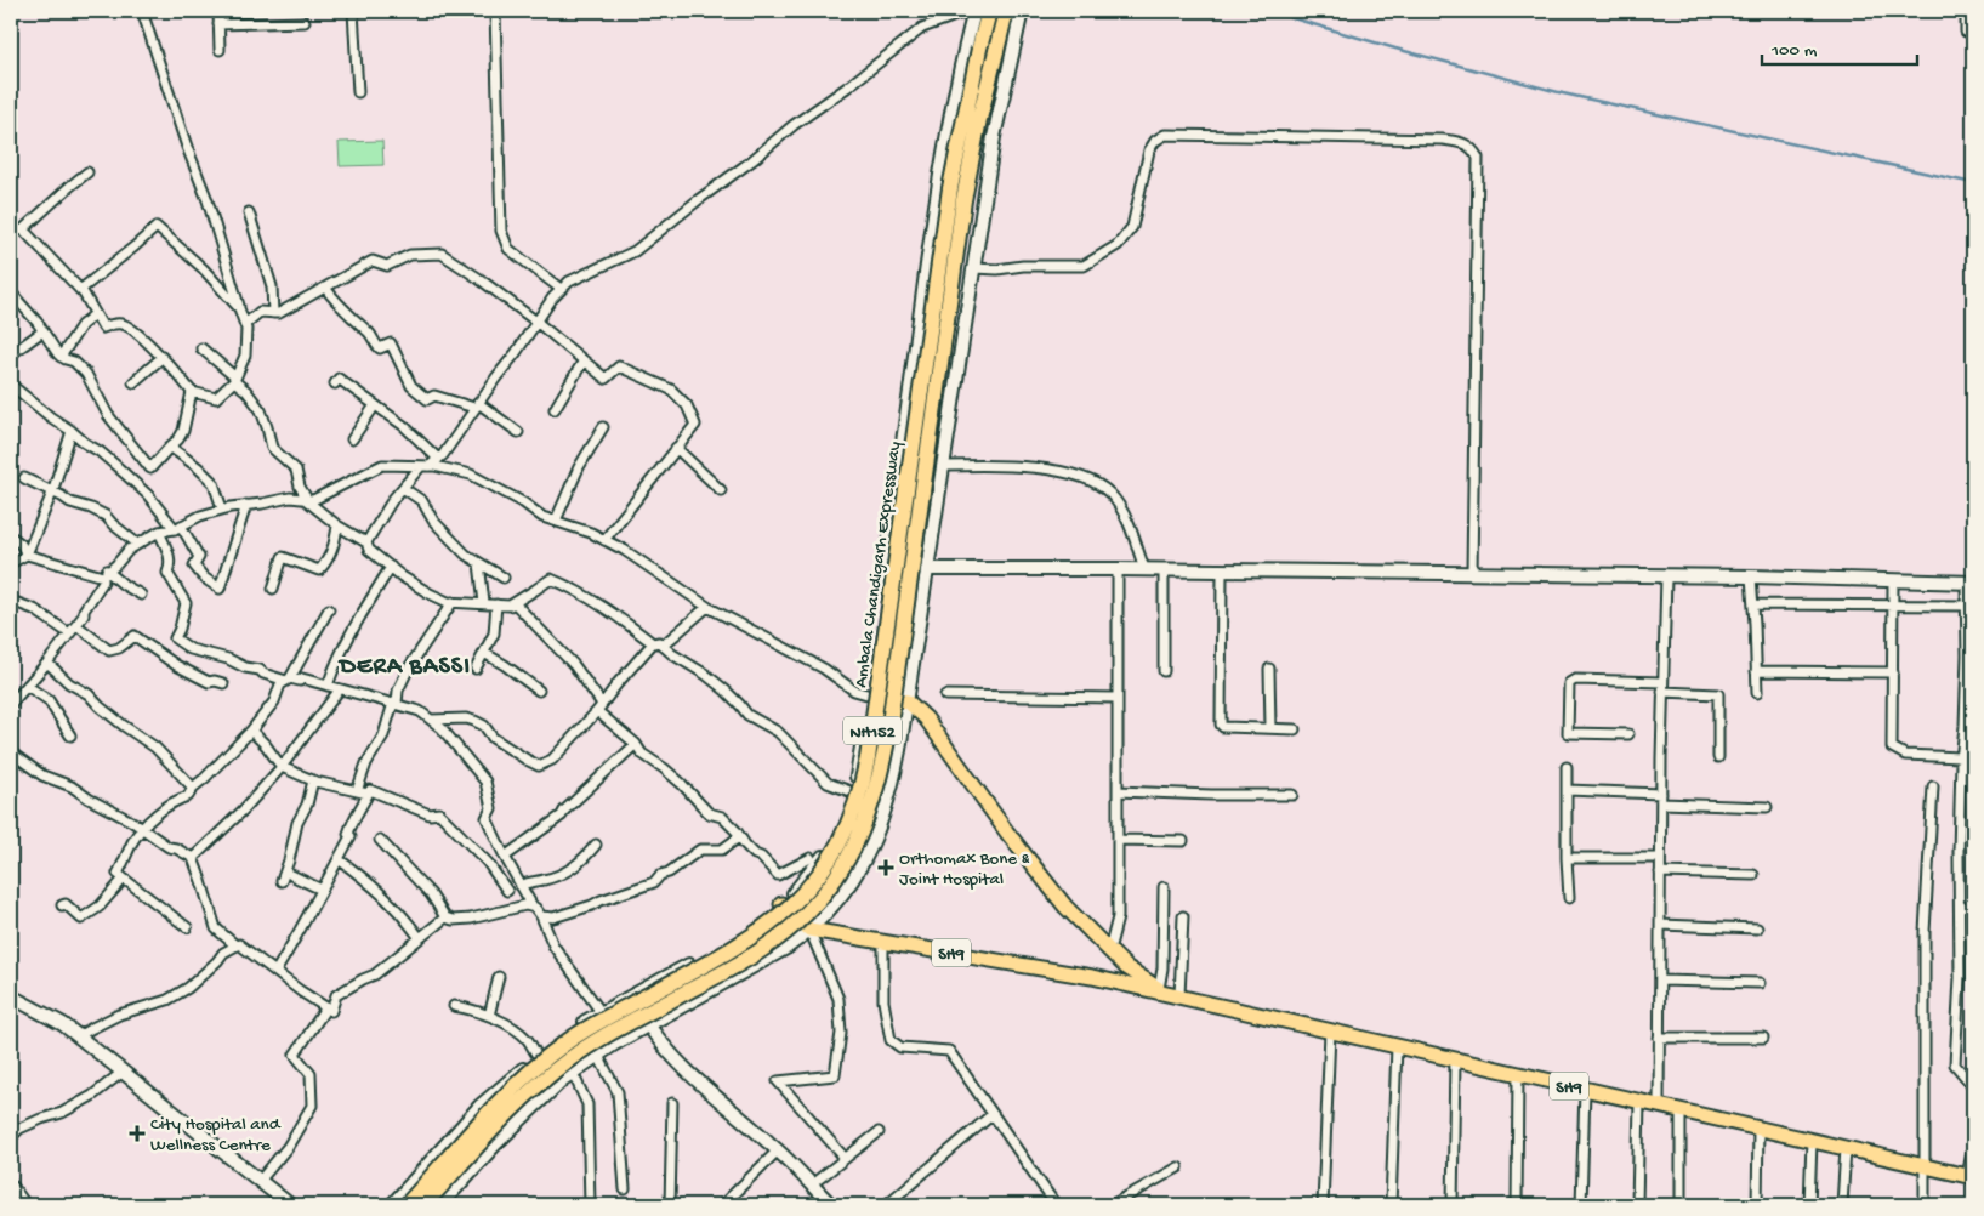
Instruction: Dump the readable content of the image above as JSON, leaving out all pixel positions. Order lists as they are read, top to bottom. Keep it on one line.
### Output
{"streets":{"highway":["Ambala Chandigarh Expressway","NH152"],"main road":["SH9"]},"districts":["DERA BASSI"],"places":{"health":["Orthomax Bone & Joint Hospital","City Hospital and Wellness Centre"]},"scale_bar":"100 m"}
